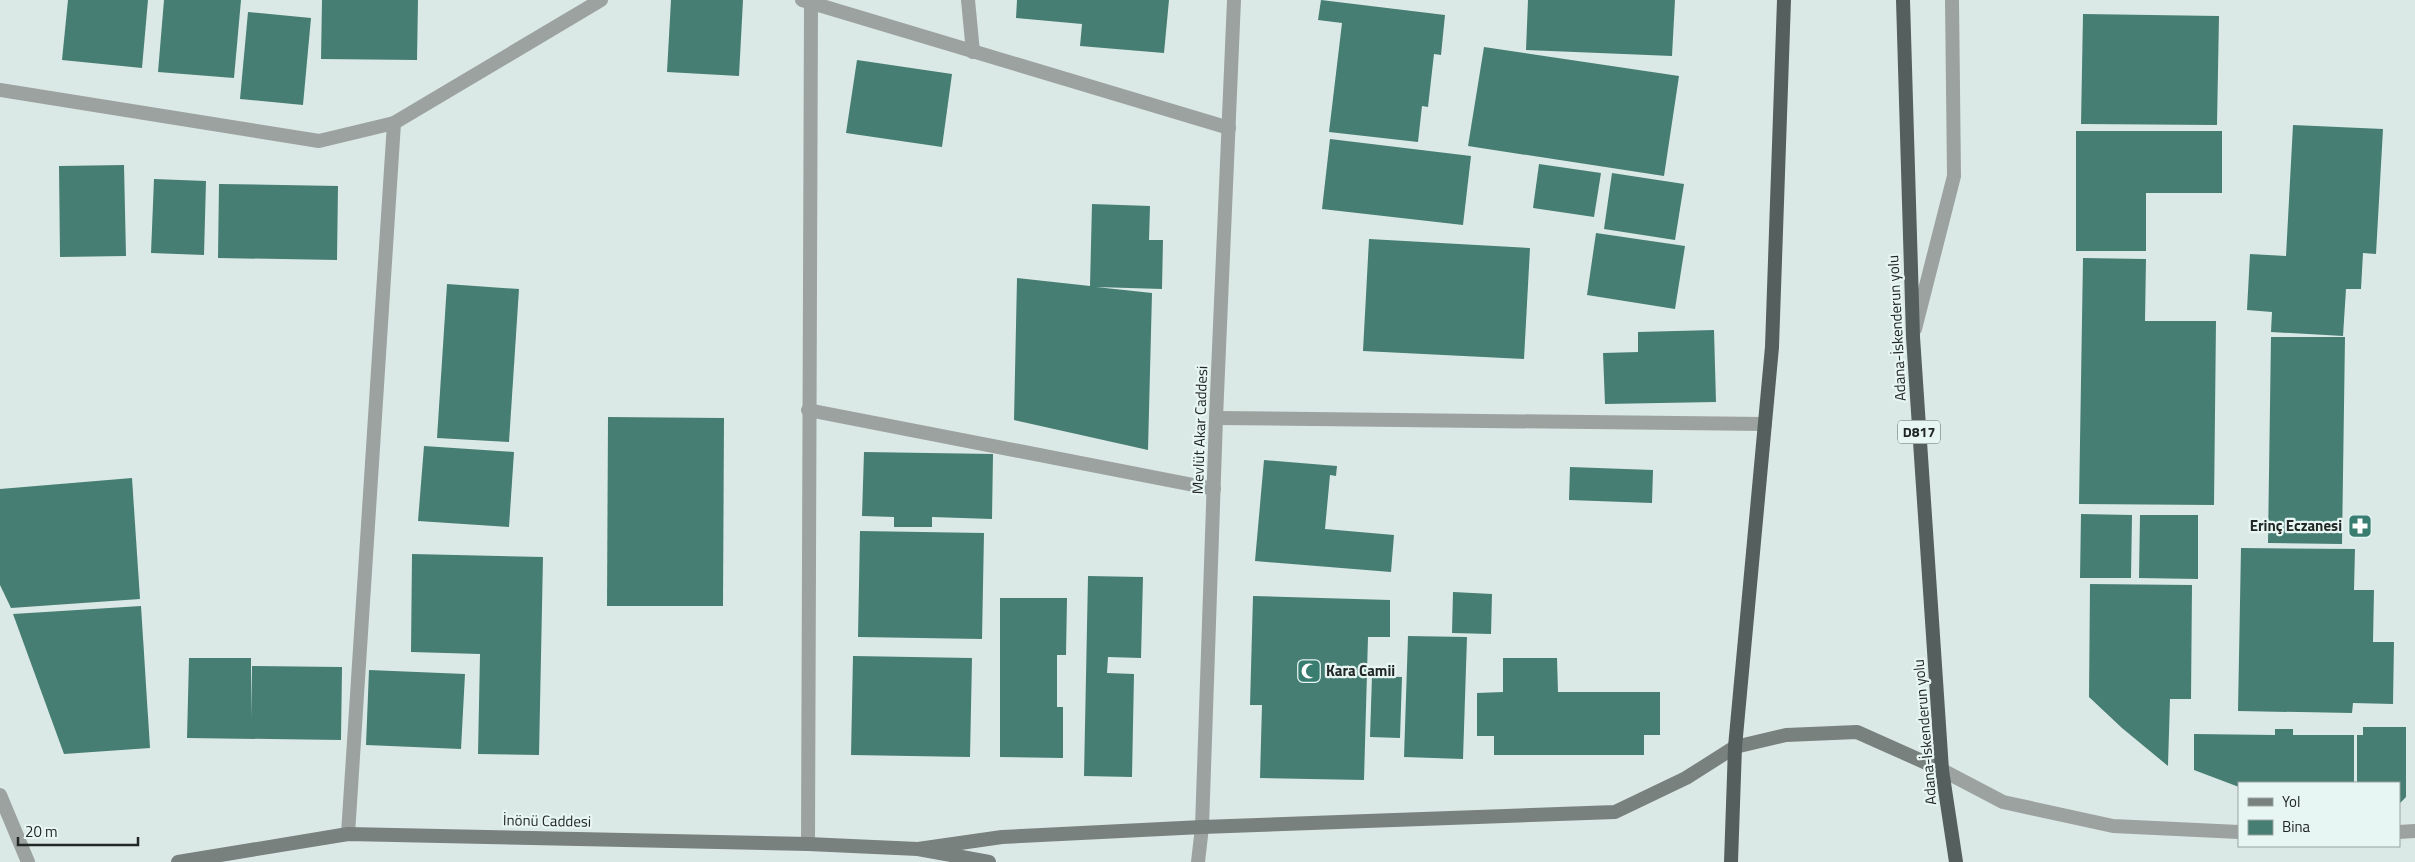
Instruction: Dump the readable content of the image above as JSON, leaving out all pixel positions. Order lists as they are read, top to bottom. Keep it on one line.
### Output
{"streets":{"highway":["Adana-İskenderun yolu","D817"],"main road":["İnönü Caddesi"],"street":["Mevlüt Akar Caddesi"]},"places":{"pharmacy":["Erinç Eczanesi"],"mosque":["Kara Camii"]},"legend":["Yol","Bina"],"scale_bar":"20 m"}
